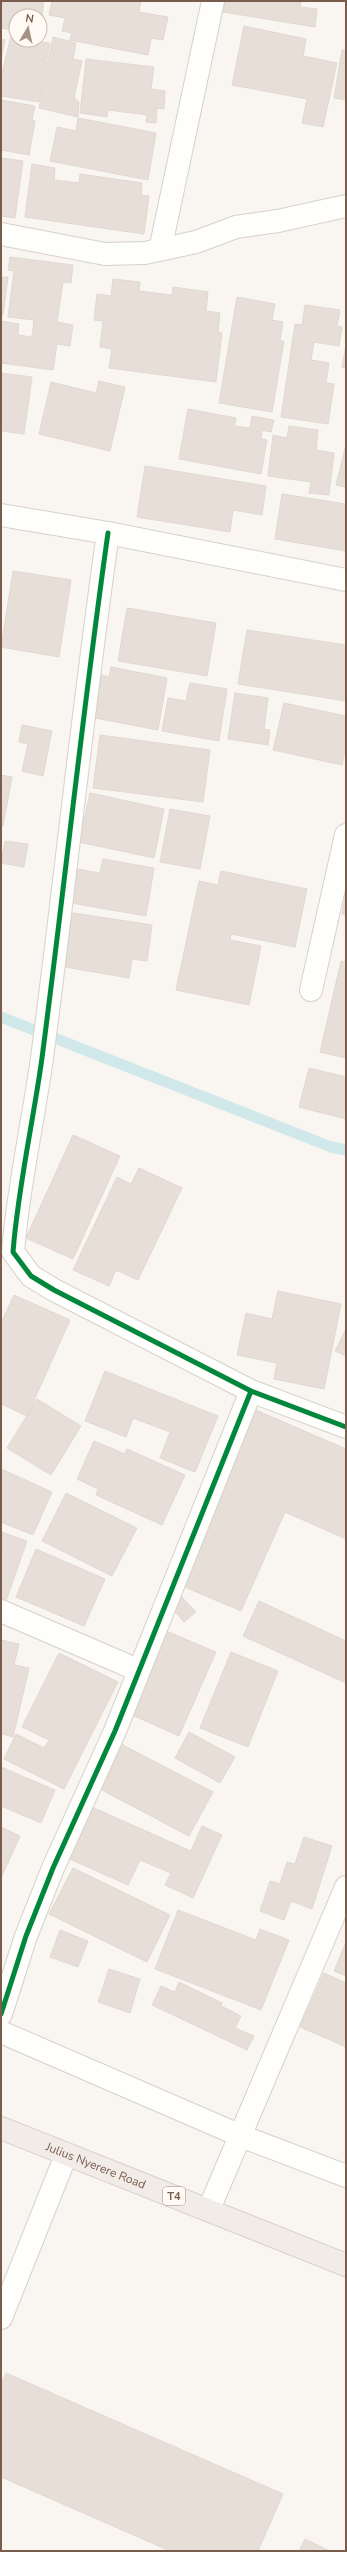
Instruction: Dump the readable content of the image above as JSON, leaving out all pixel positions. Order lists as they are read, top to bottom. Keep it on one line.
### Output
{"streets":{"highway":["Julius Nyerere Road","T4"]},"north":"top"}
